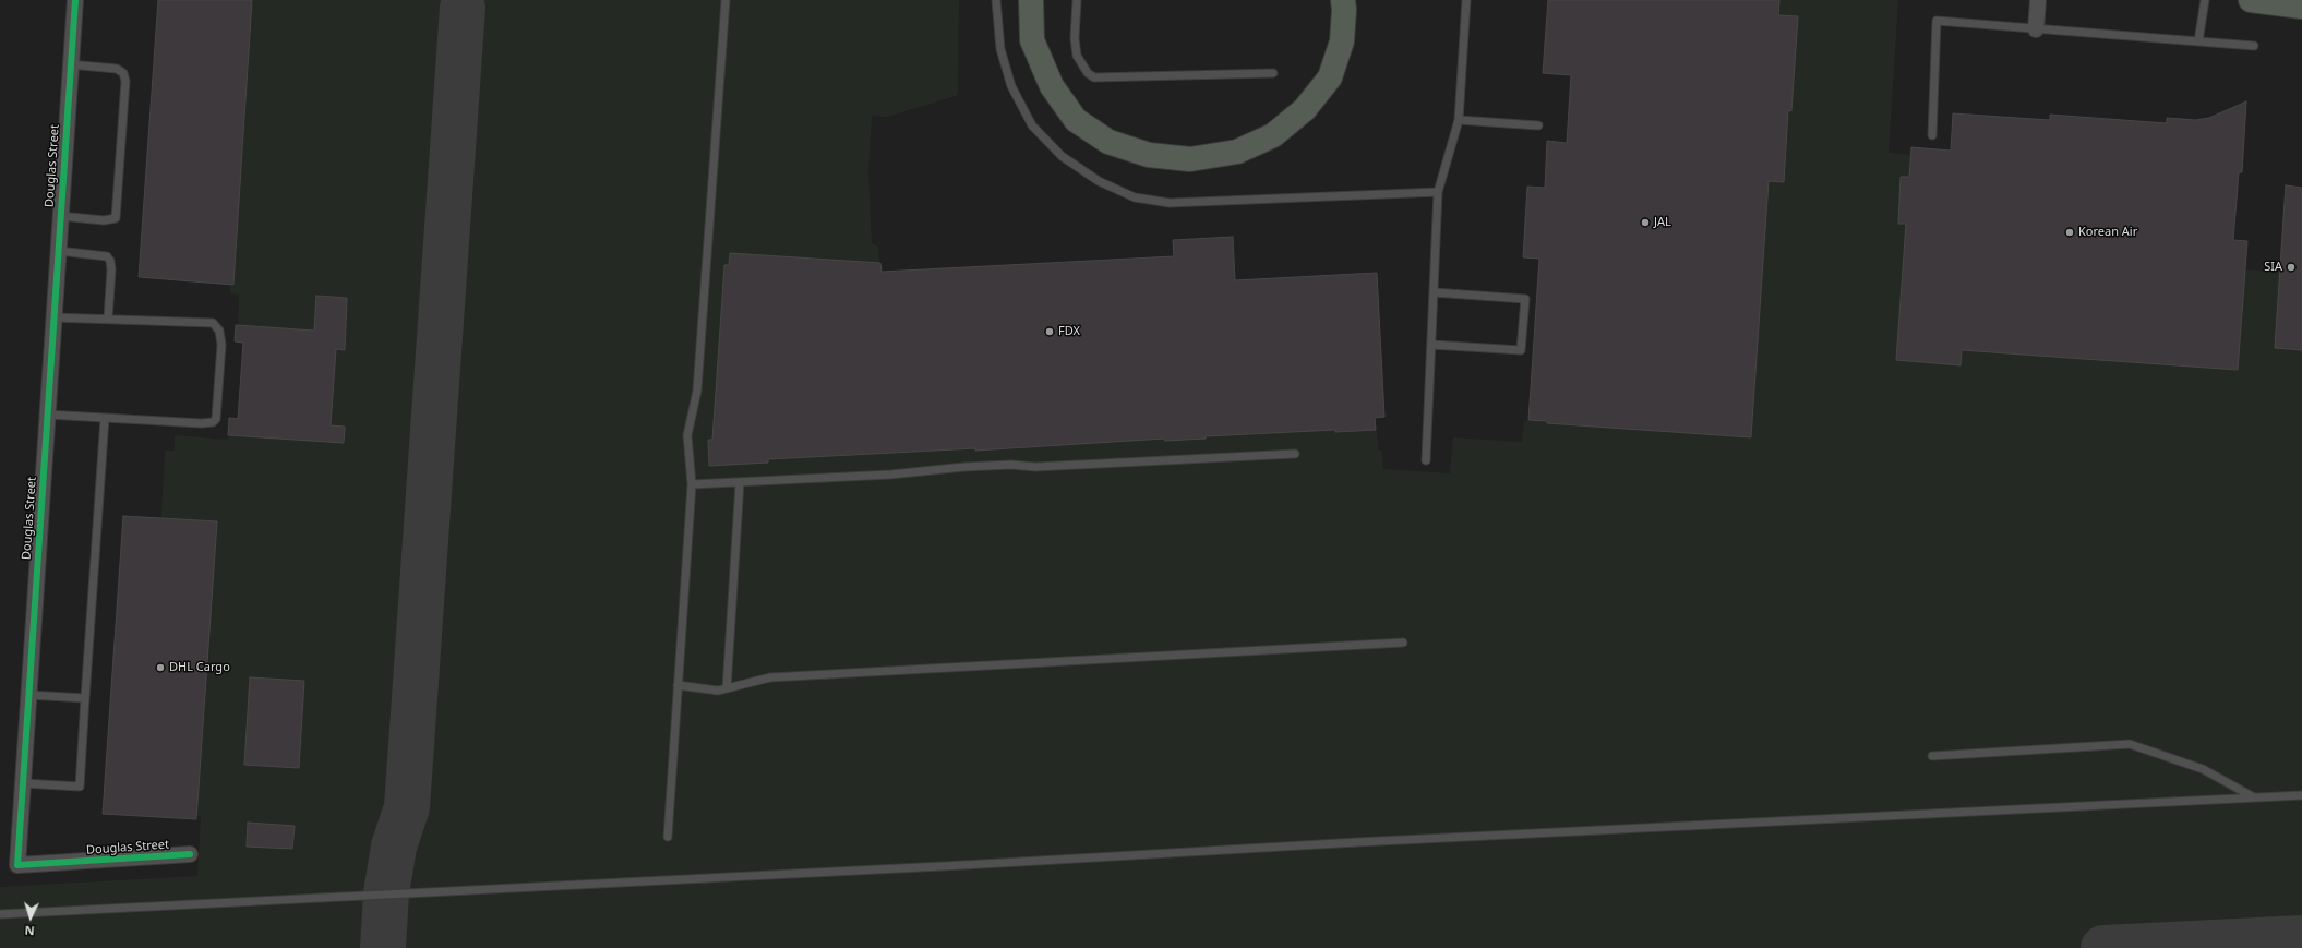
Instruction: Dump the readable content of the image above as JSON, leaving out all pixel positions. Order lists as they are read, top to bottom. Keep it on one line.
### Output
{"streets":{"street":["Douglas Street"]},"places":["JAL","Korean Air","SIA","FDX","DHL Cargo"],"north":"bottom"}
